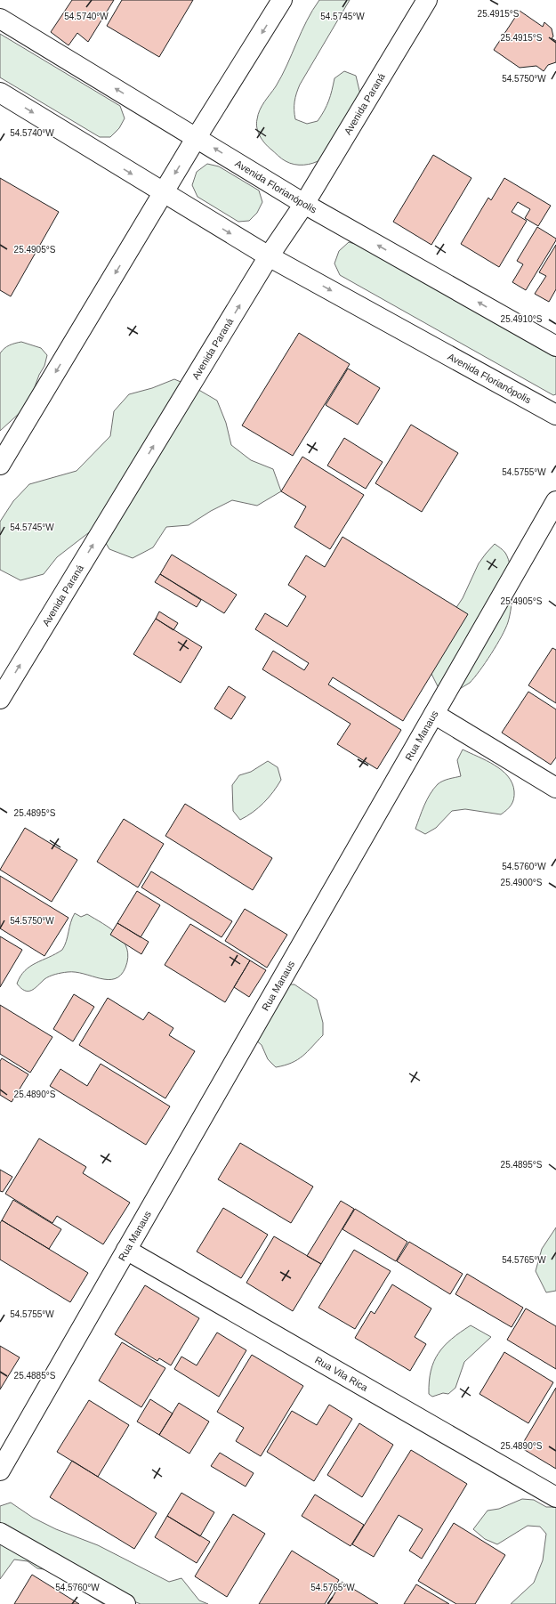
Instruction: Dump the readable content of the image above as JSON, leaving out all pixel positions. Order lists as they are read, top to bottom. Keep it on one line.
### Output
{"streets":{"street":["Avenida Paraná","Avenida Florianópolis","Rua Manaus","Rua Vila Rica"]},"crossings":[["Avenida Paraná","Avenida Florianópolis"],["Rua Manaus","Rua Vila Rica"]],"coordinates":["25.4915°S","54.5740°W","54.5745°W","54.5750°W","25.4905°S","25.4910°S","54.5755°W","25.4895°S","54.5760°W","25.4900°S","25.4890°S","54.5765°W","25.4885°S"]}
